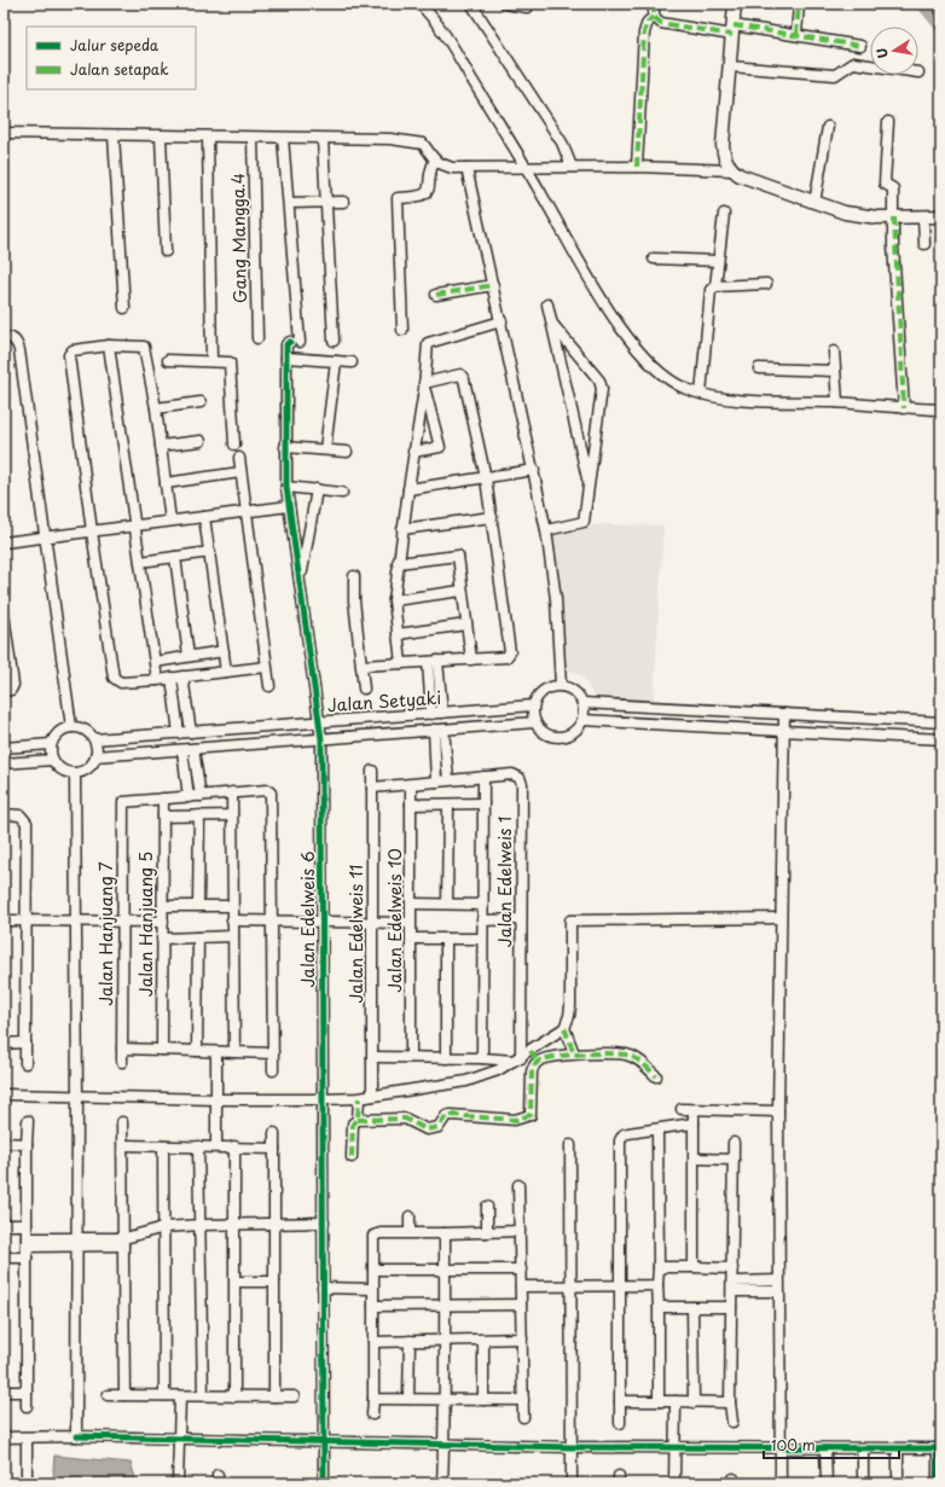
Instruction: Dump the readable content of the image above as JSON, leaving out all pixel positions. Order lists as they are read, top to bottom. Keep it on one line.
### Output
{"streets":{"street":["Gang Mangga.4","Jalan Setyaki","Jalan Edelweis 1","Jalan Edelweis 6","Jalan Edelweis 10","Jalan Hanjuang 5","Jalan Hanjuang 7","Jalan Edelweis 11"]},"crossings":[["Jalan Setyaki","Jalan Edelweis 6"],["Jalan Edelweis 1","Jalan Edelweis 10"],["Jalan Edelweis 1","Jalan Edelweis 11"],["Jalan Hanjuang 5","Jalan Hanjuang 7"]],"legend":["Jalur sepeda","Jalan setapak"],"scale_bar":"100 m","north":"left"}
